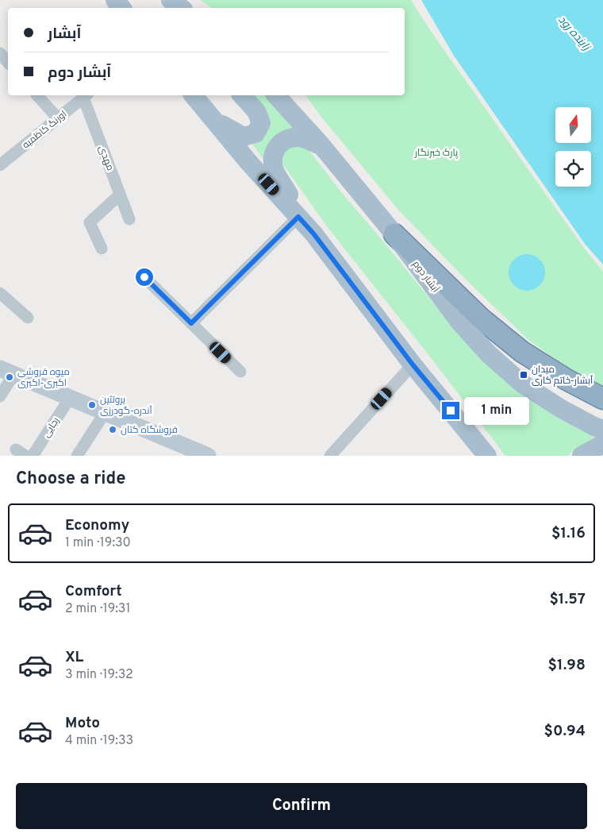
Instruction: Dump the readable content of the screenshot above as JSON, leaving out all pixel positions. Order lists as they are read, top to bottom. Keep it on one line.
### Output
{"streets":{"main road":["آبشار دوم"],"street":["اورنگ کاظمیه","مهدی","رجایی"]},"crossings":[["اورنگ کاظمیه","مهدی"]],"water":["زاینده رود"],"parks":["پارک خبرنگار"],"places":{"transit":["میدان آبشار-خاتم کاری"],"other":["میوه فروشی اکبری-اکبری","پروتئین آندره-گودرزی","فروشگاه کتان"]},"north":"top","page":{"banner":["آبشار","آبشار دوم"],"bubble":"1 min","heading":"Choose a ride","list":[{"name":"Economy","note":"1 min · 19:30","value":"$1.16"},{"name":"Comfort","note":"2 min · 19:31","value":"$1.57"},{"name":"XL","note":"3 min · 19:32","value":"$1.98"},{"name":"Moto","note":"4 min · 19:33","value":"$0.94"}],"buttons":"Confirm"}}
